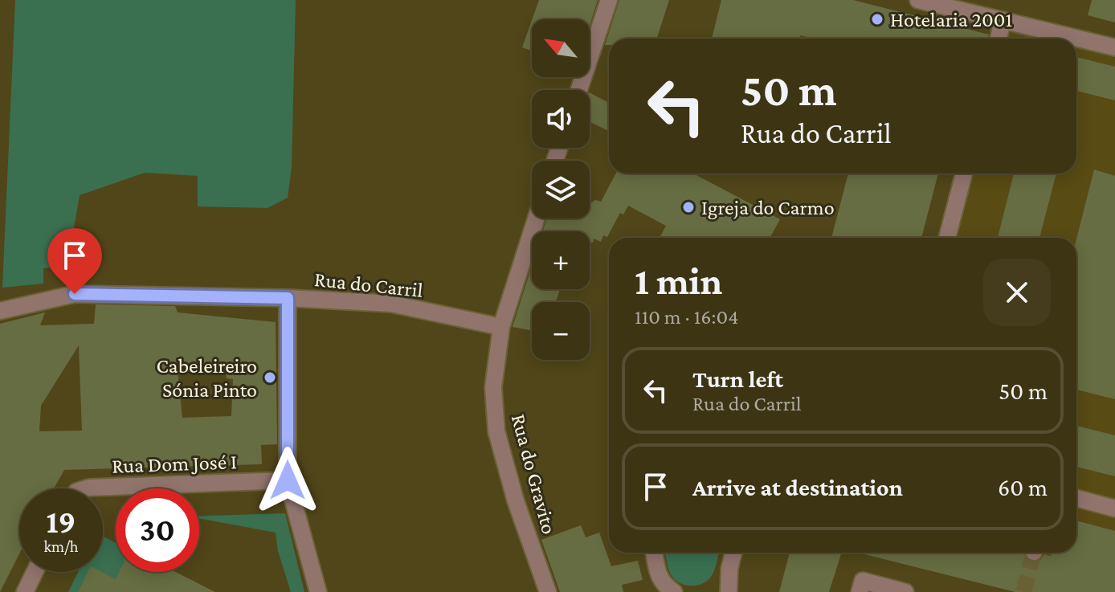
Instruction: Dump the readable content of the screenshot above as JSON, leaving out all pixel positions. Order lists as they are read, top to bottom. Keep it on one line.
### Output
{"streets":{"street":["Rua do Carril","Rua Dom José I","Rua do Gravito"]},"crossings":[["Rua do Carril","Rua do Gravito"]],"places":["Hotelaria 2001","Igreja do Carmo","Cabeleireiro Sónia Pinto"],"north":"top left","page":{"map_buttons":["+","−"],"turn":["50 m","Rua do Carril"],"heading":["1 min","110 m · 16:04"],"list":[{"name":"Turn left","note":"Rua do Carril","value":"50 m"},{"name":"Arrive at destination","value":"60 m"}],"speed":"19 km/h","limit":"30"}}
